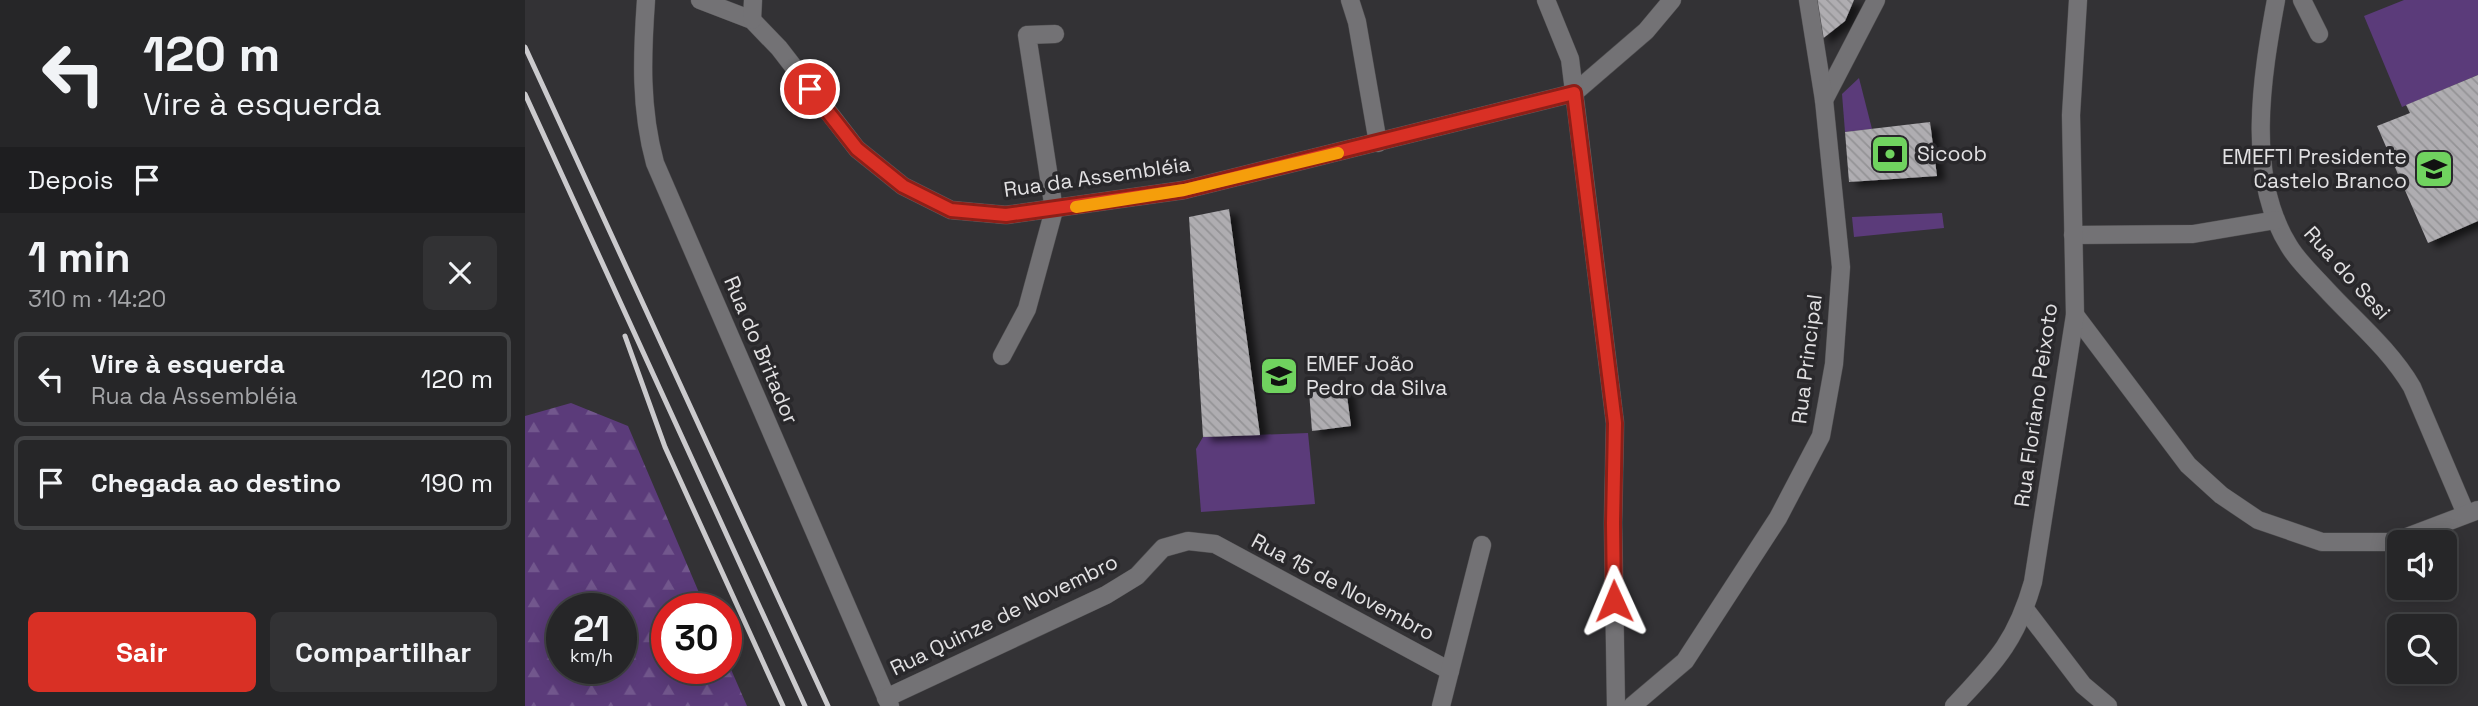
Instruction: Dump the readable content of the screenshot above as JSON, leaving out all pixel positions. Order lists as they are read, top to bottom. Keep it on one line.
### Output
{"streets":{"street":["Rua da Assembléia","Rua do Sesi","Rua do Britador","Rua Principal","Rua Floriano Peixoto","Rua 15 de Novembro","Rua Quinze de Novembro"]},"crossings":[["Rua do Britador","Rua Quinze de Novembro"],["Rua 15 de Novembro","Rua Quinze de Novembro"]],"places":{"bank":["Sicoob"],"school or university":["EMEFTI Presidente Castelo Branco","EMEF João Pedro da Silva"]},"page":{"turn":["120 m","Vire à esquerda"],"then":"Depois","heading":["1 min","310 m · 14:20"],"list":[{"name":"Vire à esquerda","note":"Rua da Assembléia","value":"120 m"},{"name":"Chegada ao destino","value":"190 m"}],"speed":"21 km/h","limit":"30","buttons":["Sair","Compartilhar"]}}
